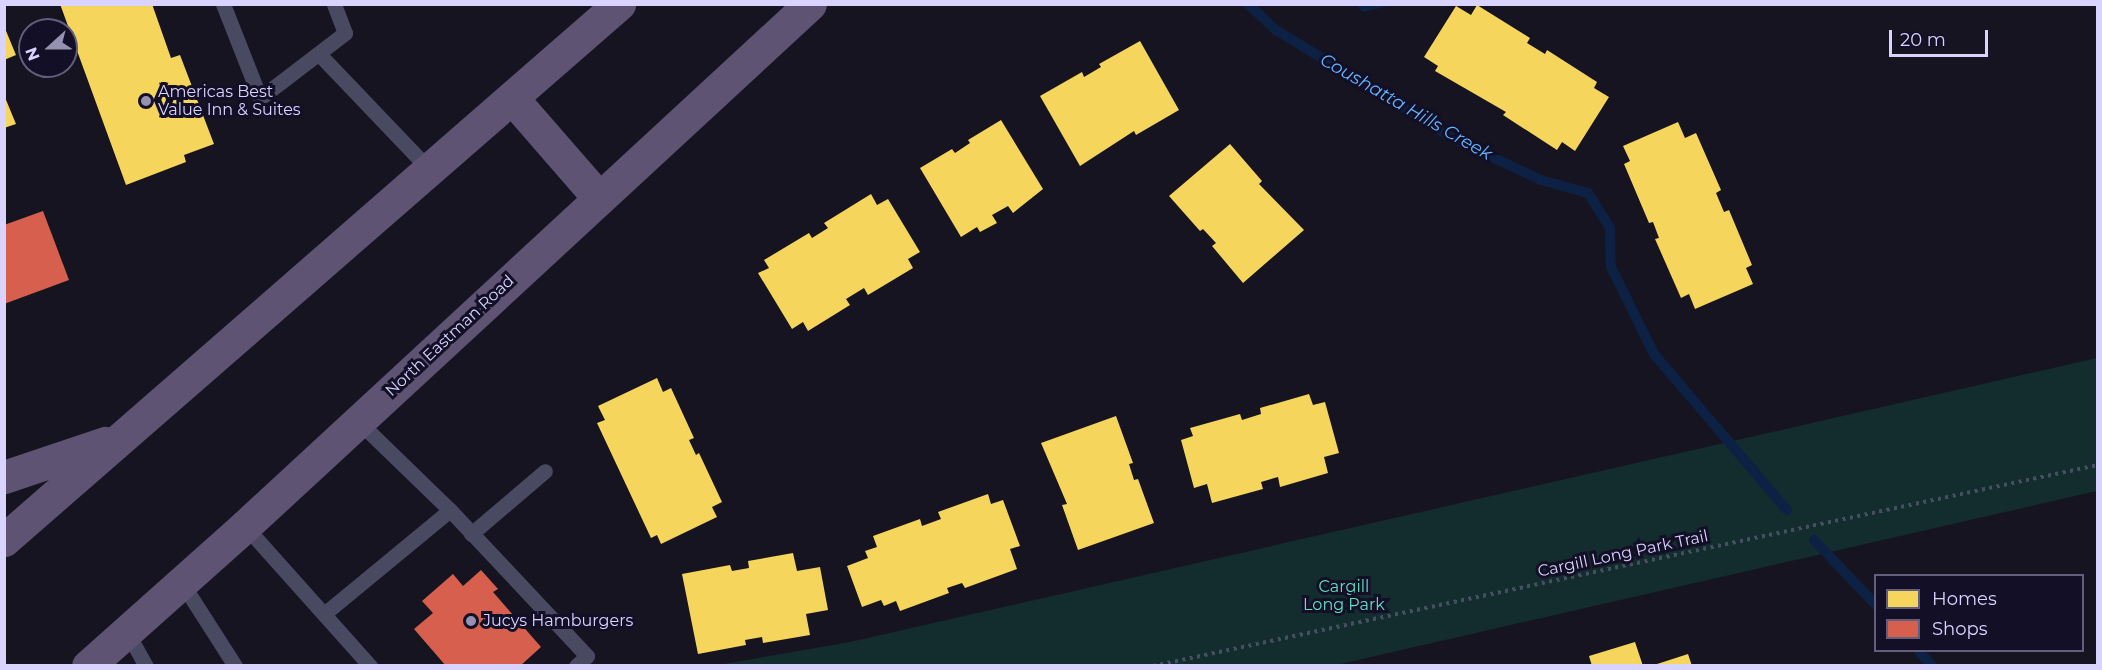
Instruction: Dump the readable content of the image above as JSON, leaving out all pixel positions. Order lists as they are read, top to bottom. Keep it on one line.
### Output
{"streets":{"main road":["North Eastman Road"],"path":["Cargill Long Park Trail"]},"water":["Coushatta Hills Creek"],"parks":["Cargill Long Park"],"places":["Americas Best Value Inn & Suites","Jucys Hamburgers"],"legend":["Homes","Shops"],"scale_bar":"20 m","north":"left"}
